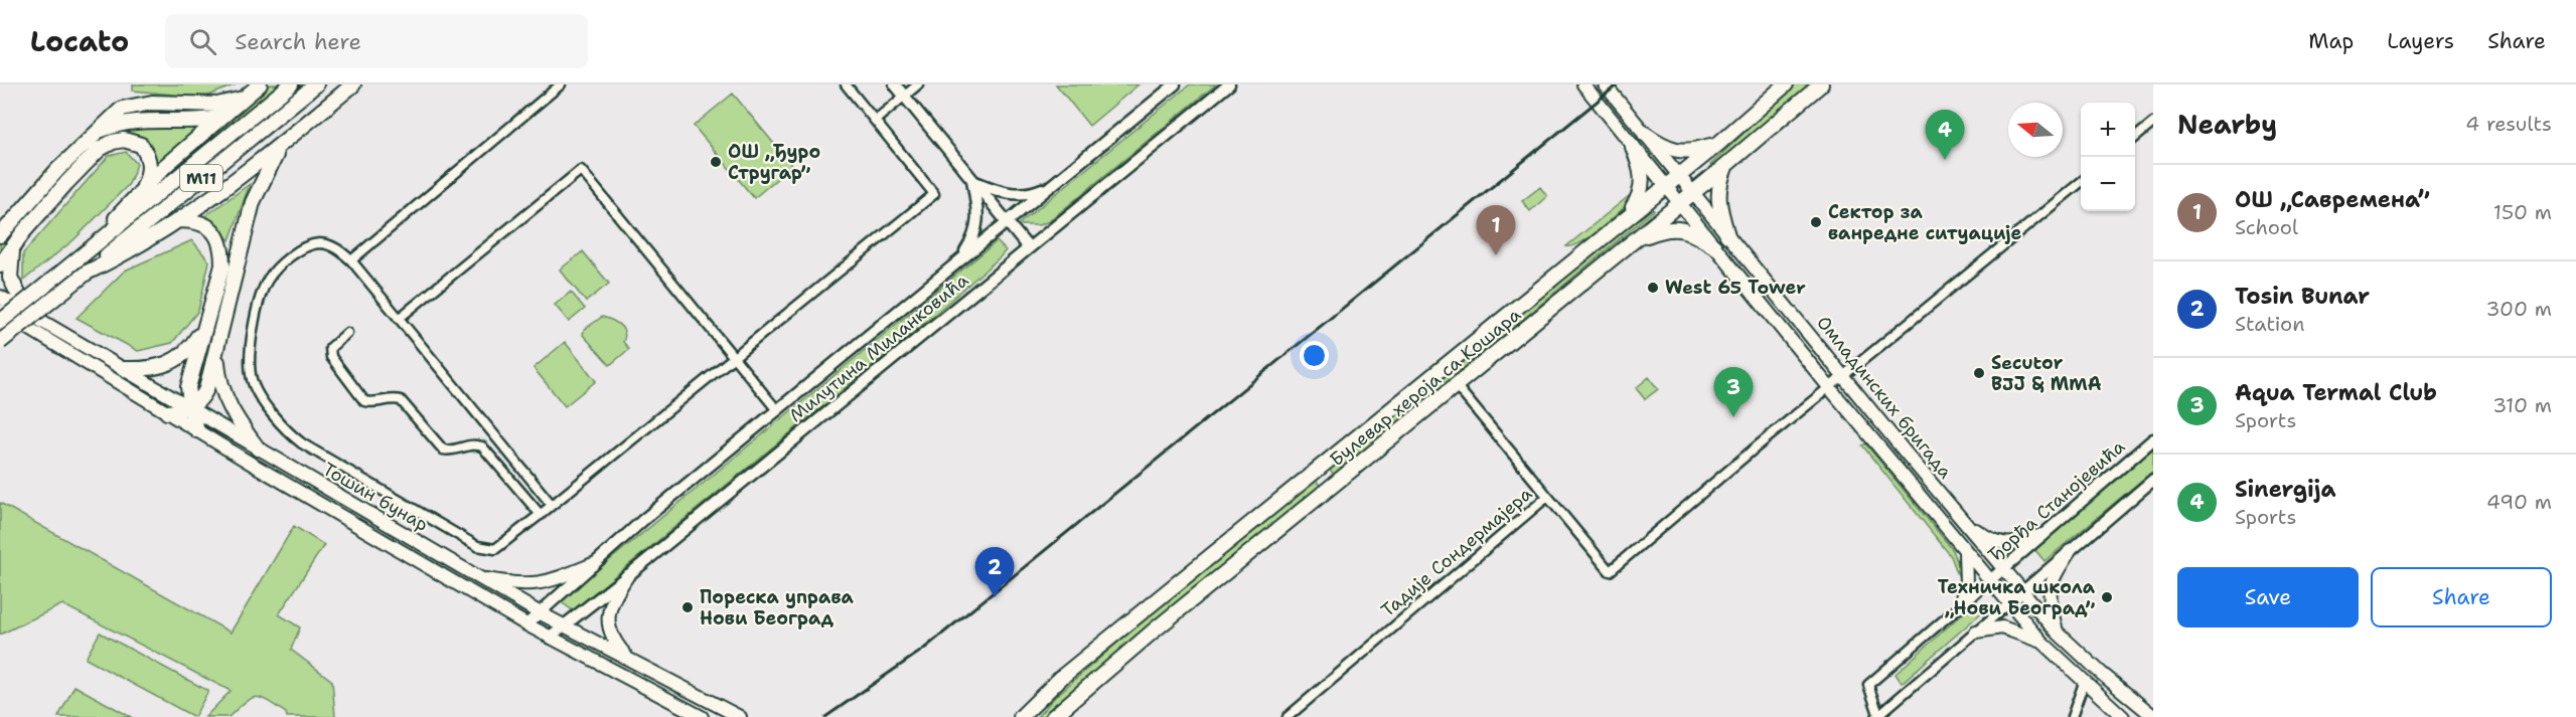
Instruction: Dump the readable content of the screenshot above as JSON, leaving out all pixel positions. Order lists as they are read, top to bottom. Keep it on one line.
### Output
{"streets":{"main road":["M11","Булевар хероја са Кошара","Омладинских бригада","Тошин бунар"],"street":["Милутина Миланковића","Ђорђа Станојевића","Тадије Сондермајера"]},"crossings":[["Милутина Миланковића","Тошин бунар"],["Булевар хероја са Кошара","Омладинских бригада"],["Омладинских бригада","Ђорђа Станојевића"],["Омладинских бригада","Тадије Сондермајера"]],"places":["ОШ „Ђуро Стругар”","Сектор за ванредне ситуације","West 65 Tower","Secutor BJJ & MMA","Техничка школа „Нови Београд”","Пореска управа Нови Београд"],"north":"left","page":{"header":"Locato","search":"Search here","nav":["Map","Layers","Share"],"heading":["Nearby","4 results"],"map_buttons":["+","−"],"pins":["4","1","3","2"],"list":[{"mark":"1","name":"ОШ „Савремена”","note":"School","value":"150 m"},{"mark":"2","name":"Tosin Bunar","note":"Station","value":"300 m"},{"mark":"3","name":"Aqua Termal Club","note":"Sports","value":"310 m"},{"mark":"4","name":"Sinergija","note":"Sports","value":"490 m"}],"buttons":["Save","Share"]}}
